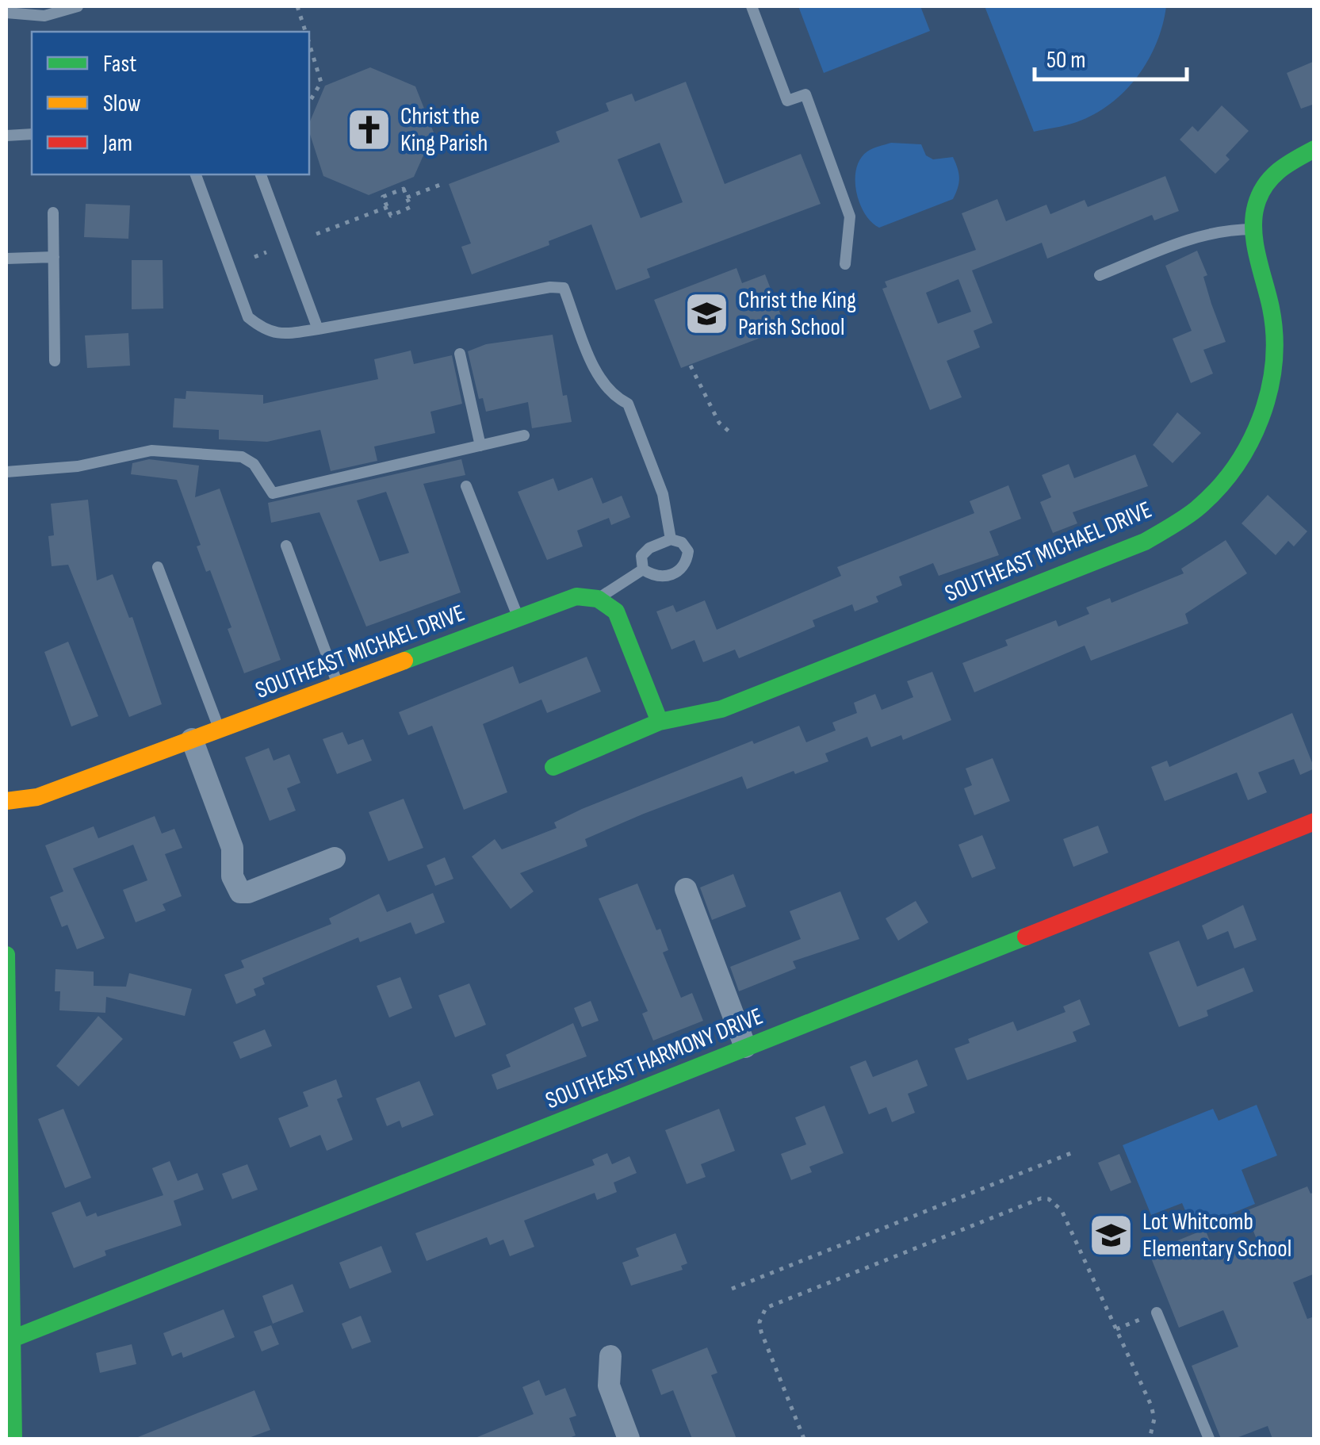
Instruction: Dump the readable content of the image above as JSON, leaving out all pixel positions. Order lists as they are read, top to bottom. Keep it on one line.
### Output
{"streets":{"street":["SOUTHEAST MICHAEL DRIVE","SOUTHEAST HARMONY DRIVE"]},"places":{"church":["Christ the King Parish"],"school or university":["Christ the King Parish School","Lot Whitcomb Elementary School"]},"legend":["Fast","Slow","Jam"],"scale_bar":"50 m"}
